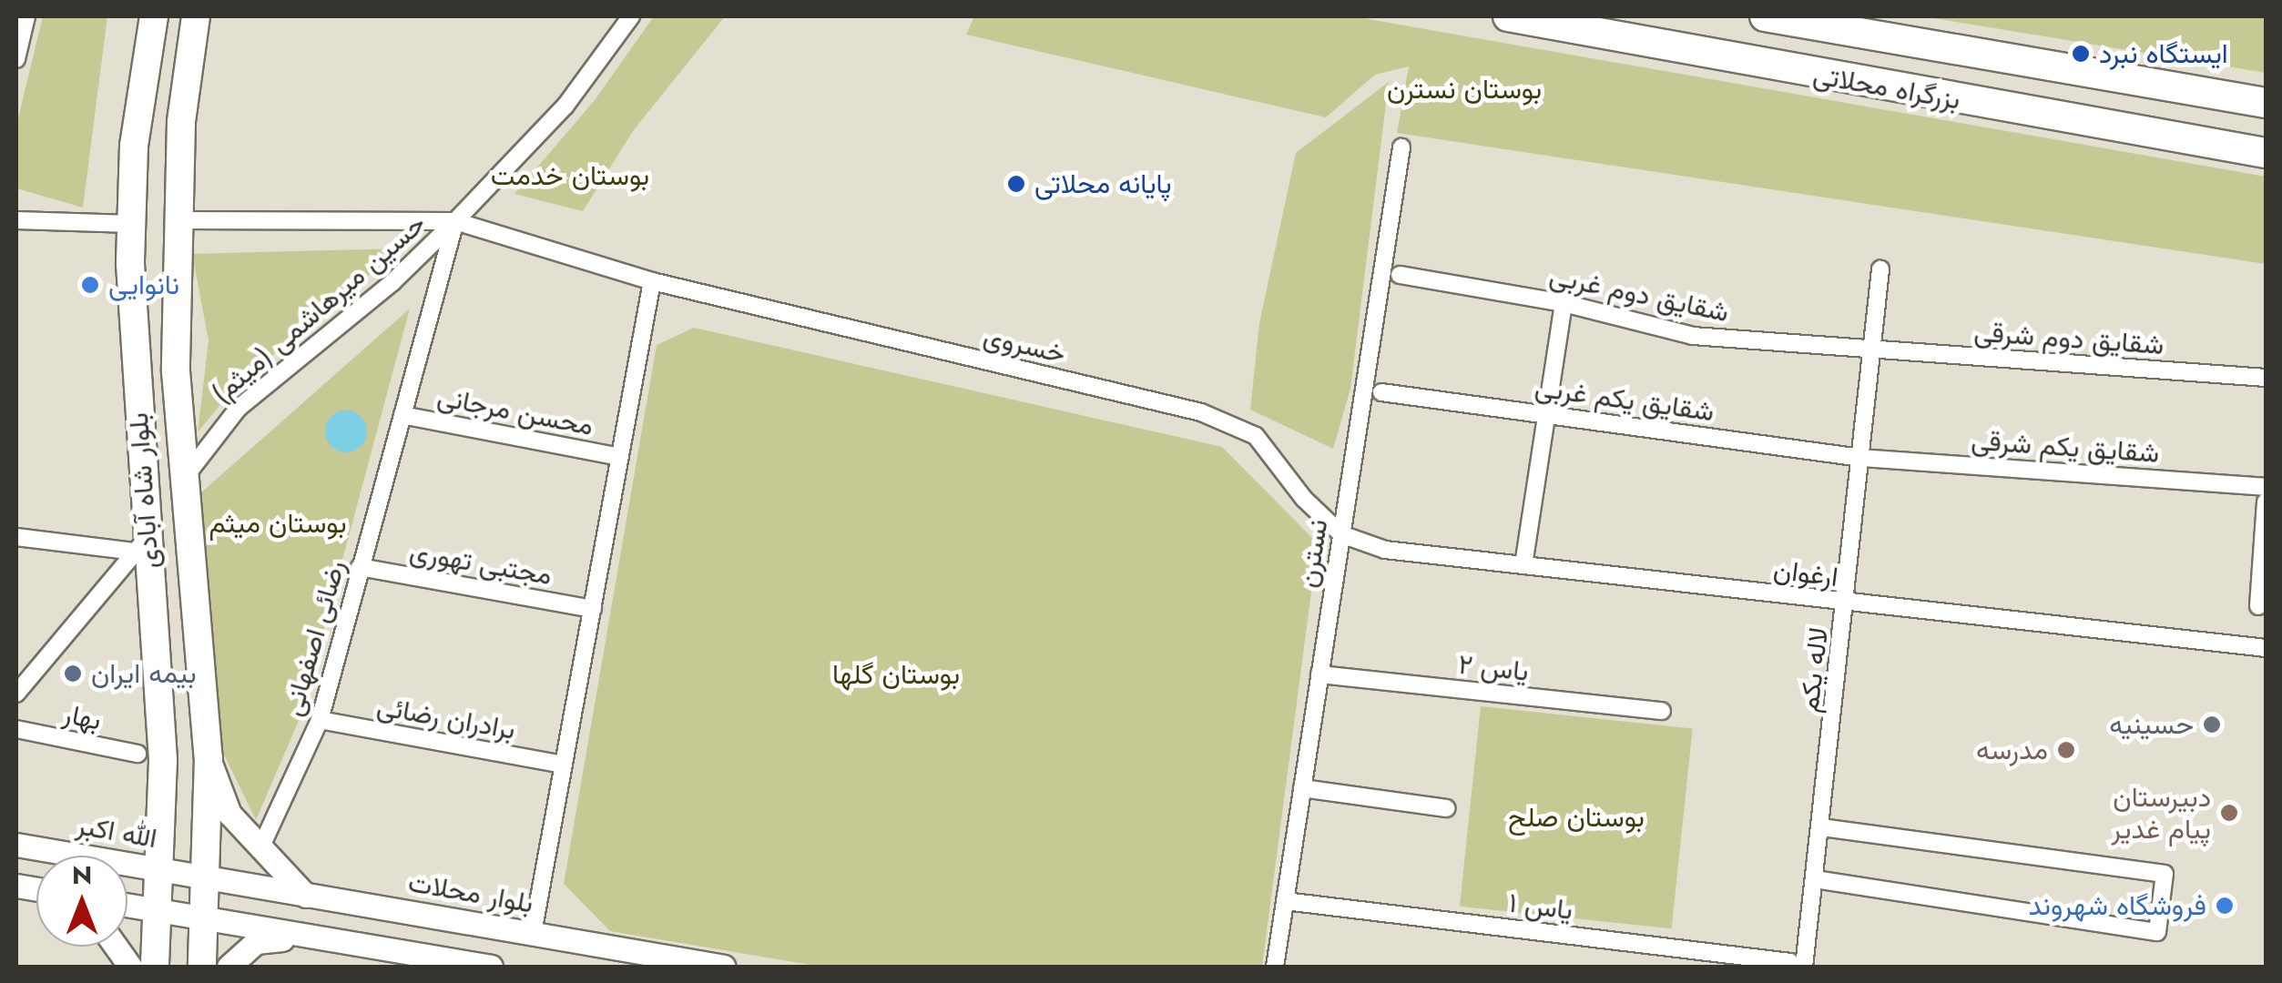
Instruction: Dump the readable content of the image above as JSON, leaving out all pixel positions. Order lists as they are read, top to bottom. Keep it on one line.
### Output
{"streets":{"highway":["بزرگراه محلاتی"],"main road":["بلوار شاه آبادی","الله اکبر","بلوار محلات"],"street":["شقایق دوم غربی","حسین میرهاشمی (میثم)","شقایق دوم شرقی","خسروی","شقایق یکم غربی","محسن مرجانی","شقایق یکم شرقی","نسترن","مجتبی تهوری","ارغوان","رضائی اصفهانی","یاس ۲","لاله یکم","بهار","برادران رضائی","یاس ۱"]},"crossings":[["شقایق دوم غربی","شقایق دوم شرقی"],["شقایق دوم غربی","لاله یکم"],["حسین میرهاشمی (میثم)","خسروی"],["حسین میرهاشمی (میثم)","بلوار شاه آبادی"],["حسین میرهاشمی (میثم)","رضائی اصفهانی"],["شقایق دوم شرقی","لاله یکم"],["خسروی","بلوار شاه آبادی"],["خسروی","نسترن"],["خسروی","ارغوان"],["خسروی","رضائی اصفهانی"],["شقایق یکم غربی","شقایق یکم شرقی"],["شقایق یکم غربی","لاله یکم"],["محسن مرجانی","رضائی اصفهانی"],["شقایق یکم شرقی","لاله یکم"],["بلوار شاه آبادی","الله اکبر"],["بلوار شاه آبادی","بلوار محلات"],["نسترن","ارغوان"],["نسترن","یاس ۲"],["نسترن","یاس ۱"],["مجتبی تهوری","رضائی اصفهانی"],["ارغوان","لاله یکم"],["رضائی اصفهانی","برادران رضائی"],["لاله یکم","یاس ۱"],["الله اکبر","بلوار محلات"]],"parks":["بوستان نسترن","بوستان خدمت","بوستان میثم","بوستان گلها","بوستان صلح"],"places":["ایستگاه نبرد","پایانه محلاتی","نانوایی","بیمه ایران","حسینیه","مدرسه","دبیرستان پیام غدیر","فروشگاه شهروند"],"north":"top"}
